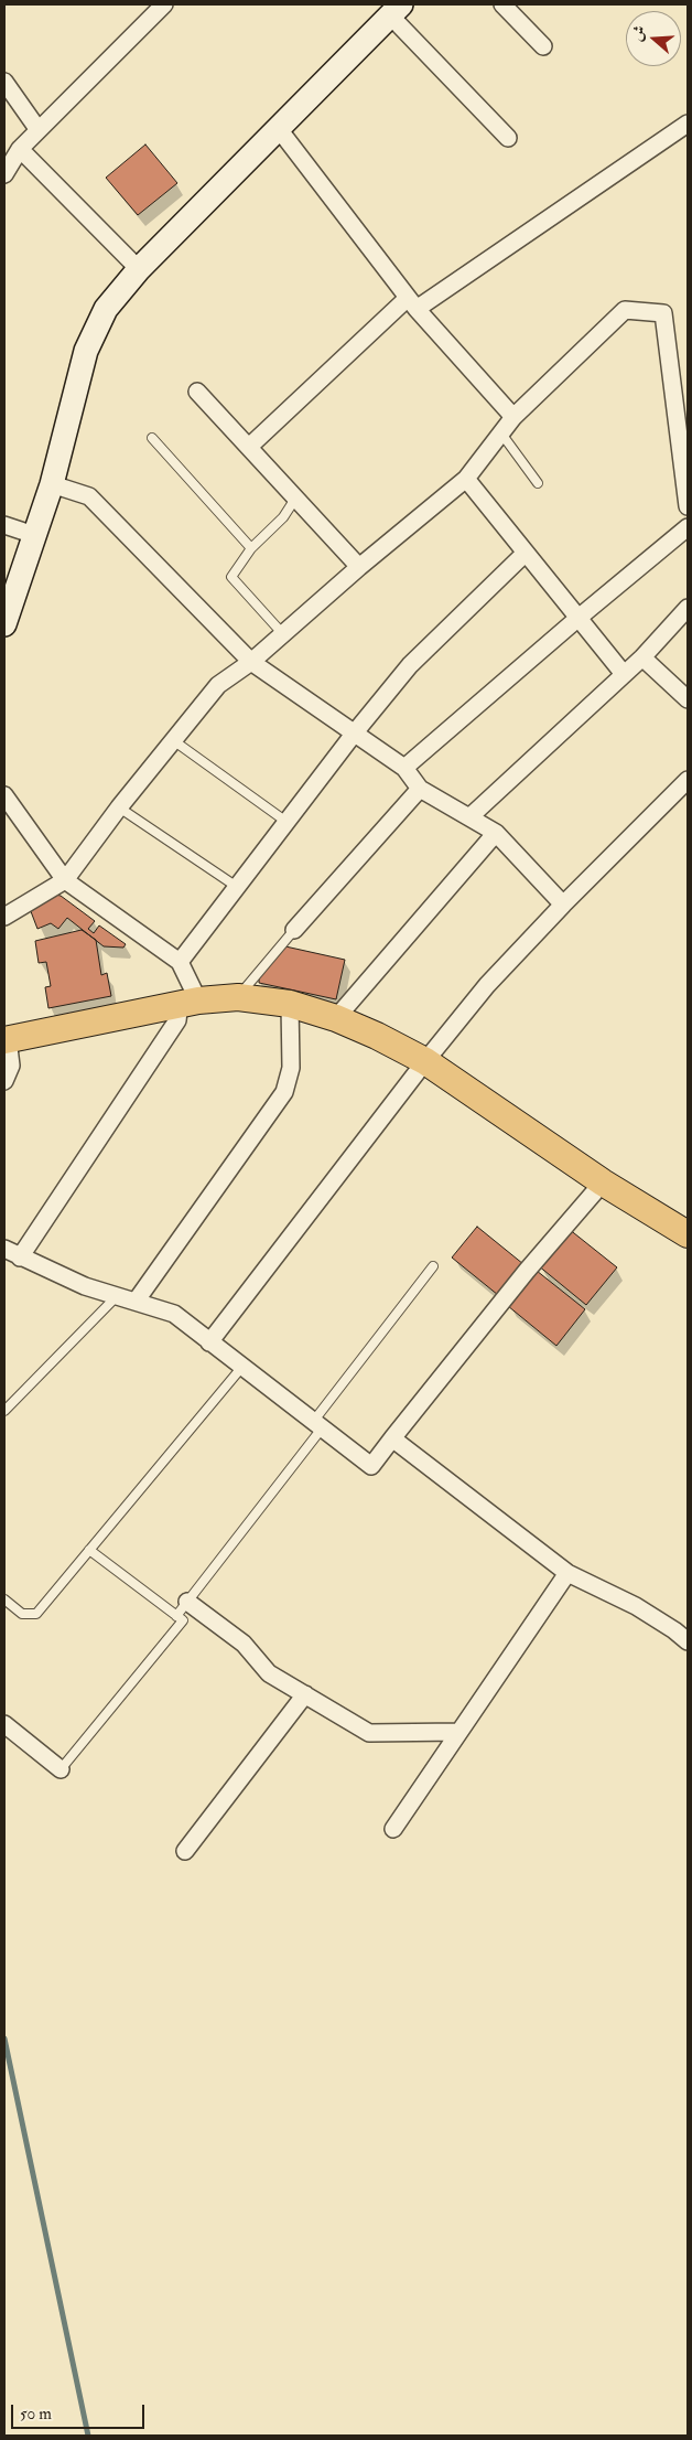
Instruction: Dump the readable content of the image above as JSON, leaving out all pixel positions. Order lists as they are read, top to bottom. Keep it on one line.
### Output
{"scale_bar":"50 m","north":"left"}
